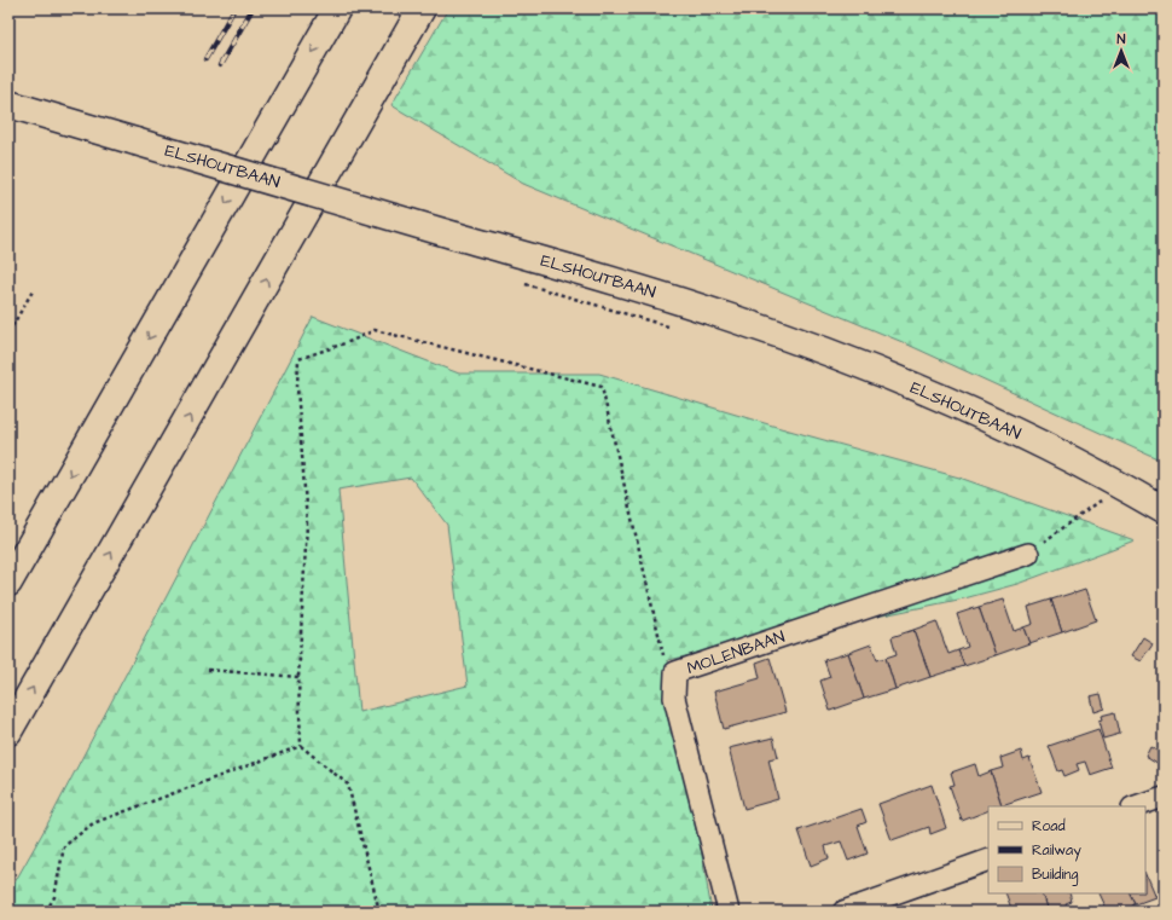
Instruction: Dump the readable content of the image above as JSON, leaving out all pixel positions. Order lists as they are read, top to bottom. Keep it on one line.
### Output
{"streets":{"main road":["ELSHOUTBAAN"],"street":["MOLENBAAN"]},"legend":["Road","Railway","Building"],"north":"top"}
